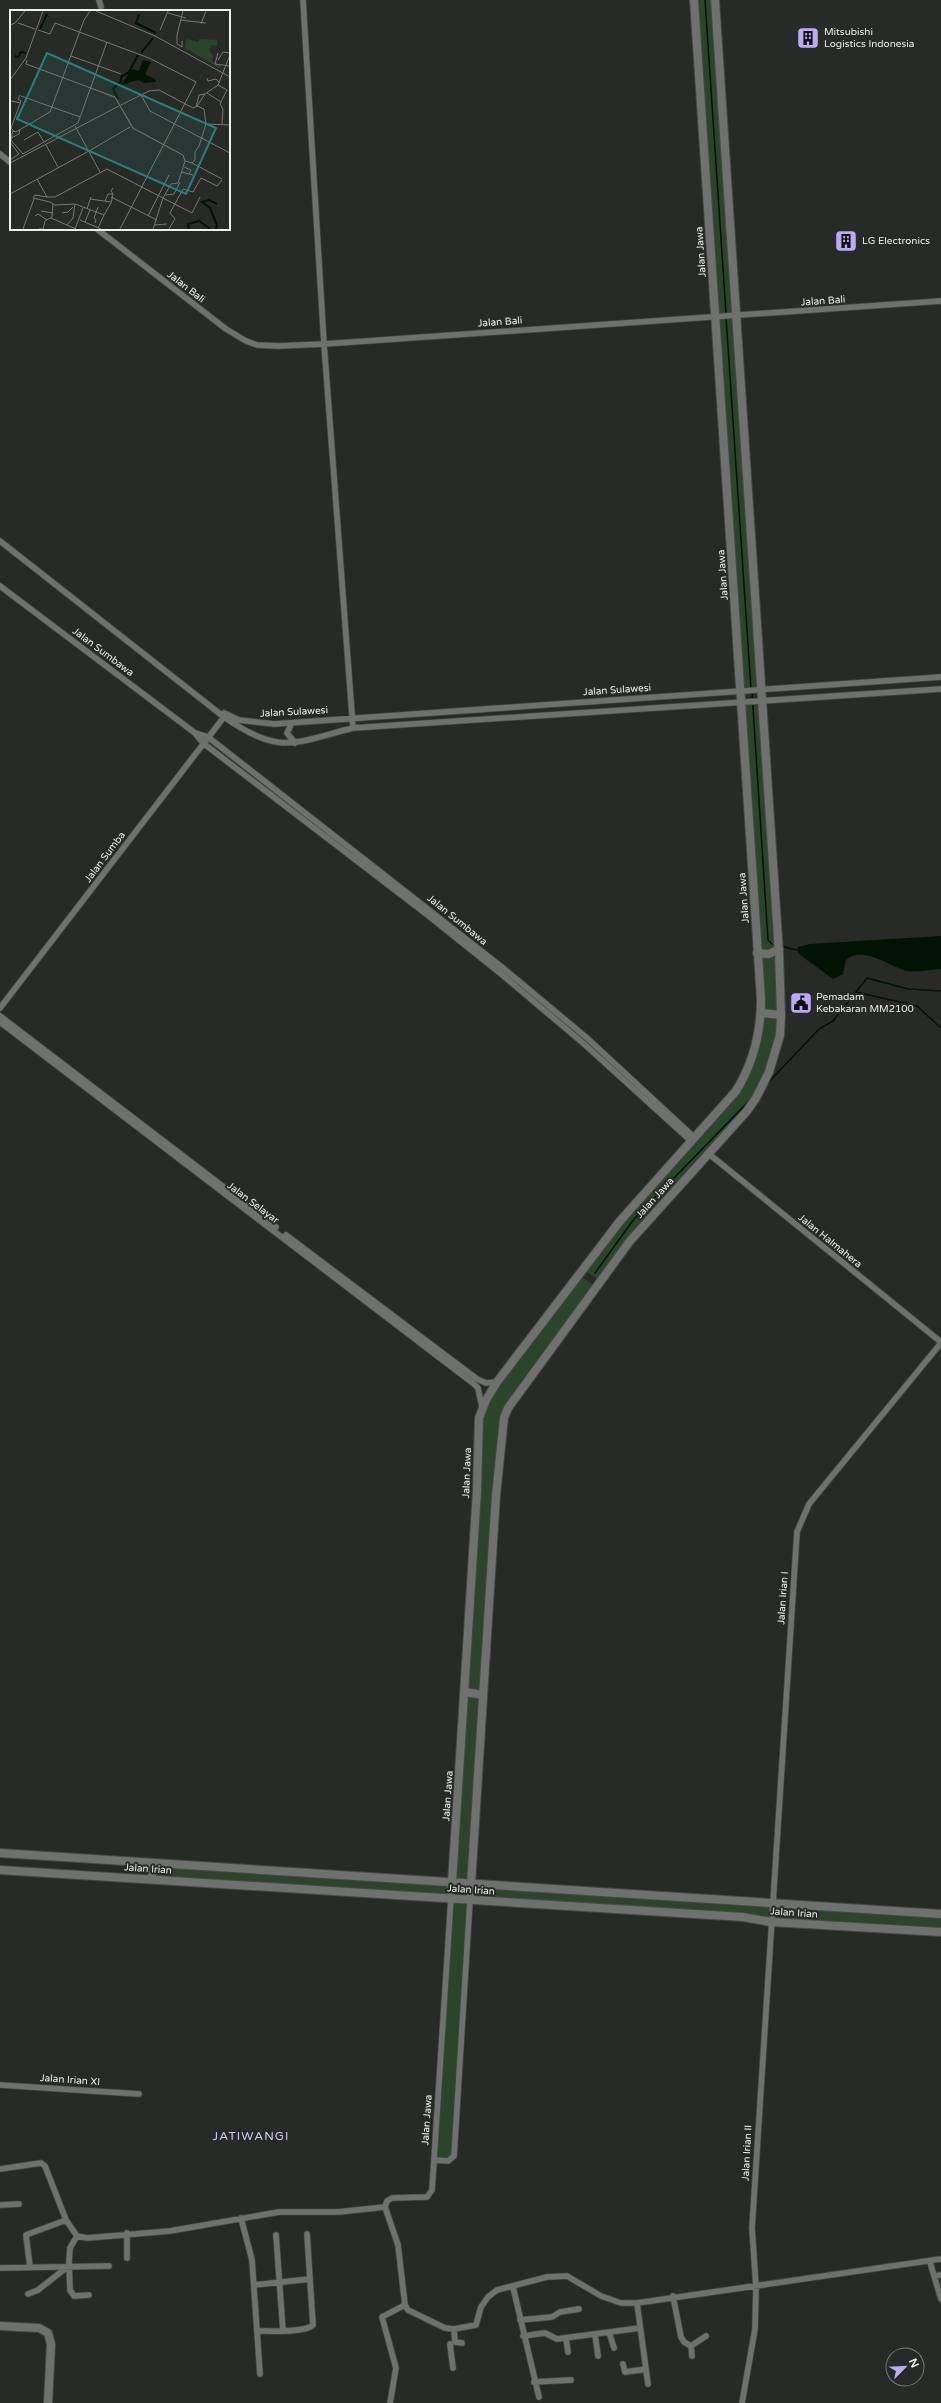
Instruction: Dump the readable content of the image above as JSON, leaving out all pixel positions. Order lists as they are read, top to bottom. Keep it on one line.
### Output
{"streets":{"street":["Jalan Jawa","Jalan Bali","Jalan Sumbawa","Jalan Sulawesi","Jalan Sumba","Jalan Selayar","Jalan Halmahera","Jalan Irian I","Jalan Irian","Jalan Irian XI","Jalan Irian II"]},"crossings":[["Jalan Jawa","Jalan Bali"],["Jalan Jawa","Jalan Sumbawa"],["Jalan Jawa","Jalan Sulawesi"],["Jalan Jawa","Jalan Selayar"],["Jalan Jawa","Jalan Halmahera"],["Jalan Jawa","Jalan Irian"],["Jalan Sumbawa","Jalan Sumba"],["Jalan Sulawesi","Jalan Sumba"],["Jalan Halmahera","Jalan Irian I"],["Jalan Irian I","Jalan Irian"],["Jalan Irian I","Jalan Irian II"],["Jalan Irian","Jalan Irian II"]],"districts":["JATIWANGI"],"places":{"building":["Mitsubishi Logistics Indonesia","LG Electronics"],"public building":["Pemadam Kebakaran MM2100"]},"north":"top right"}
